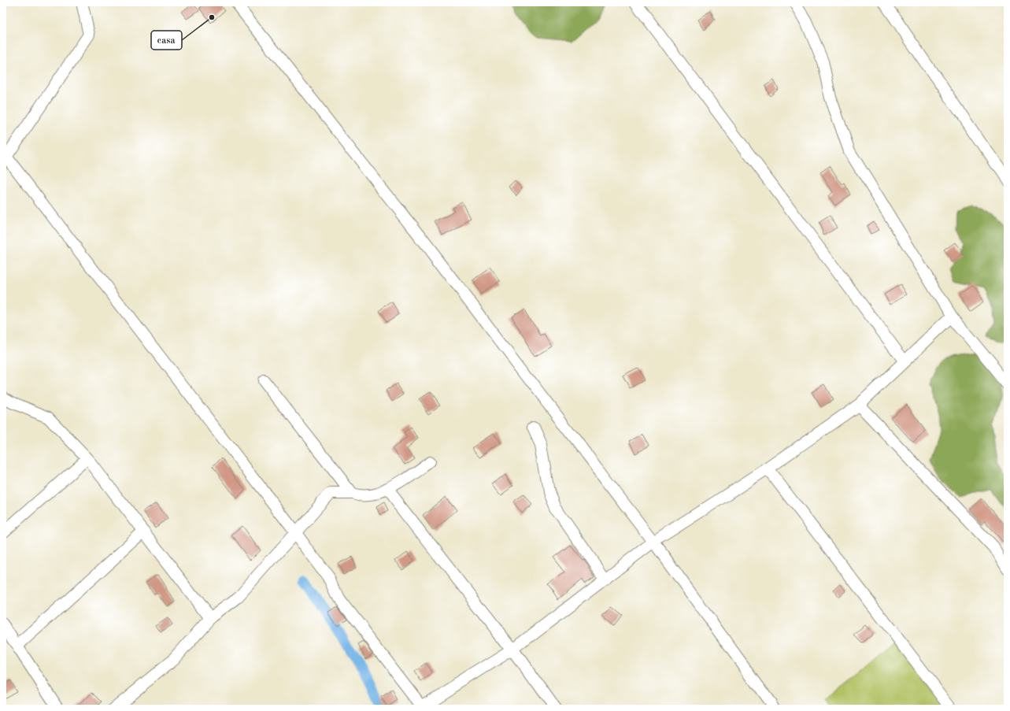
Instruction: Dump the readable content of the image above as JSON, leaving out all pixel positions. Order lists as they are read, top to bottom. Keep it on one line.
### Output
{"places":["casa"]}
